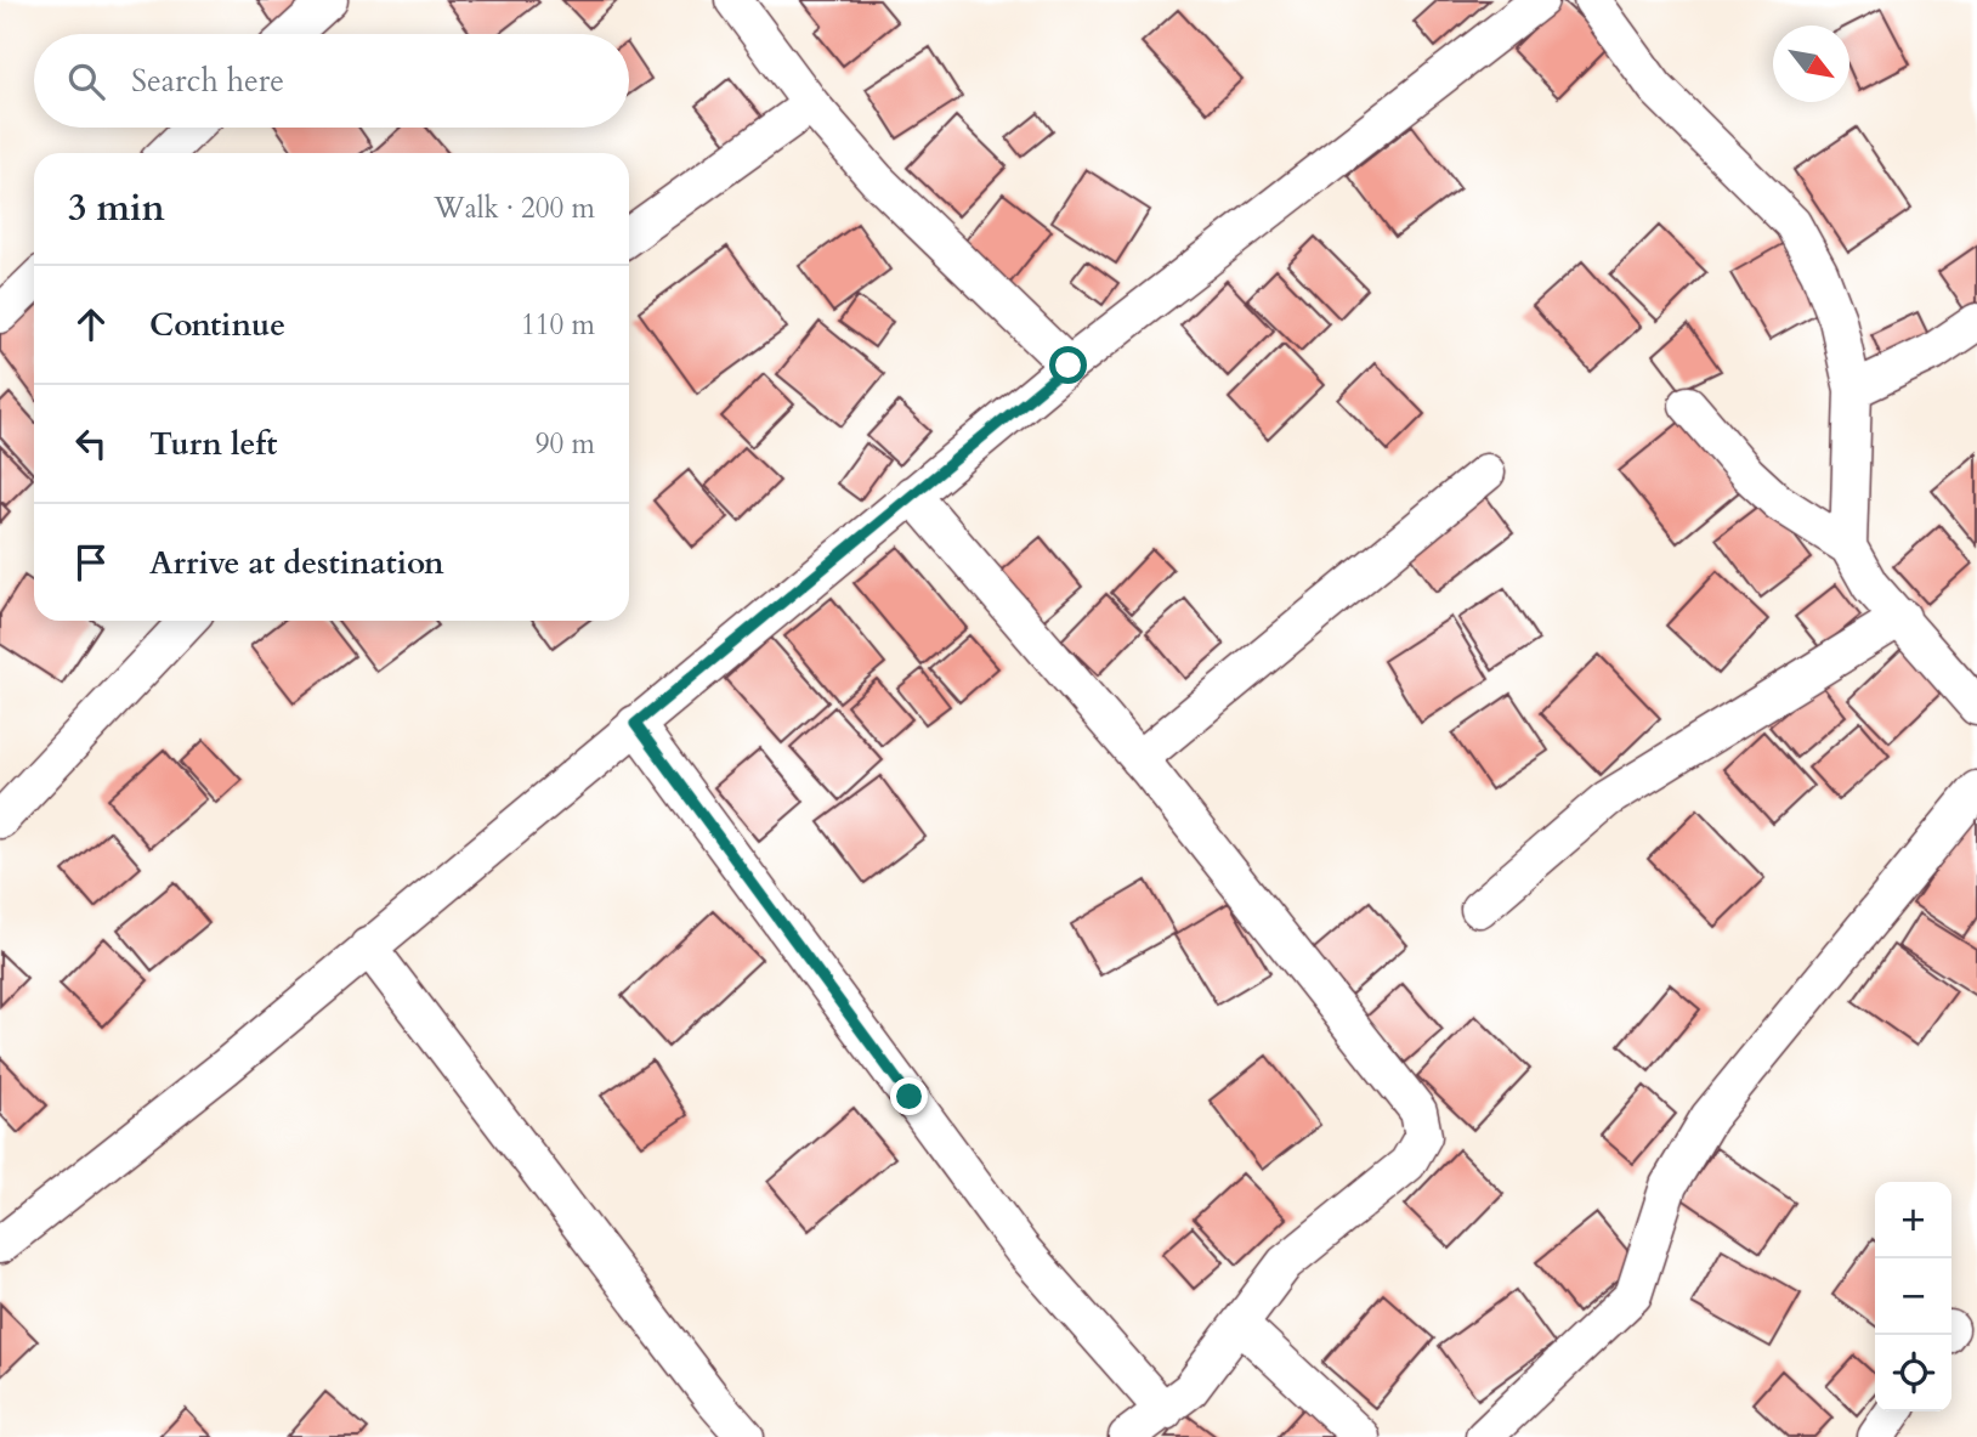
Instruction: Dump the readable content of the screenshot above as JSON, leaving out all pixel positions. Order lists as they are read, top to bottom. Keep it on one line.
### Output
{"north":"bottom right","page":{"search":"Search here","heading":["3 min","Walk · 200 m"],"list":[["Continue","110 m"],["Turn left","90 m"],"Arrive at destination"],"map_buttons":["+","−"]}}
